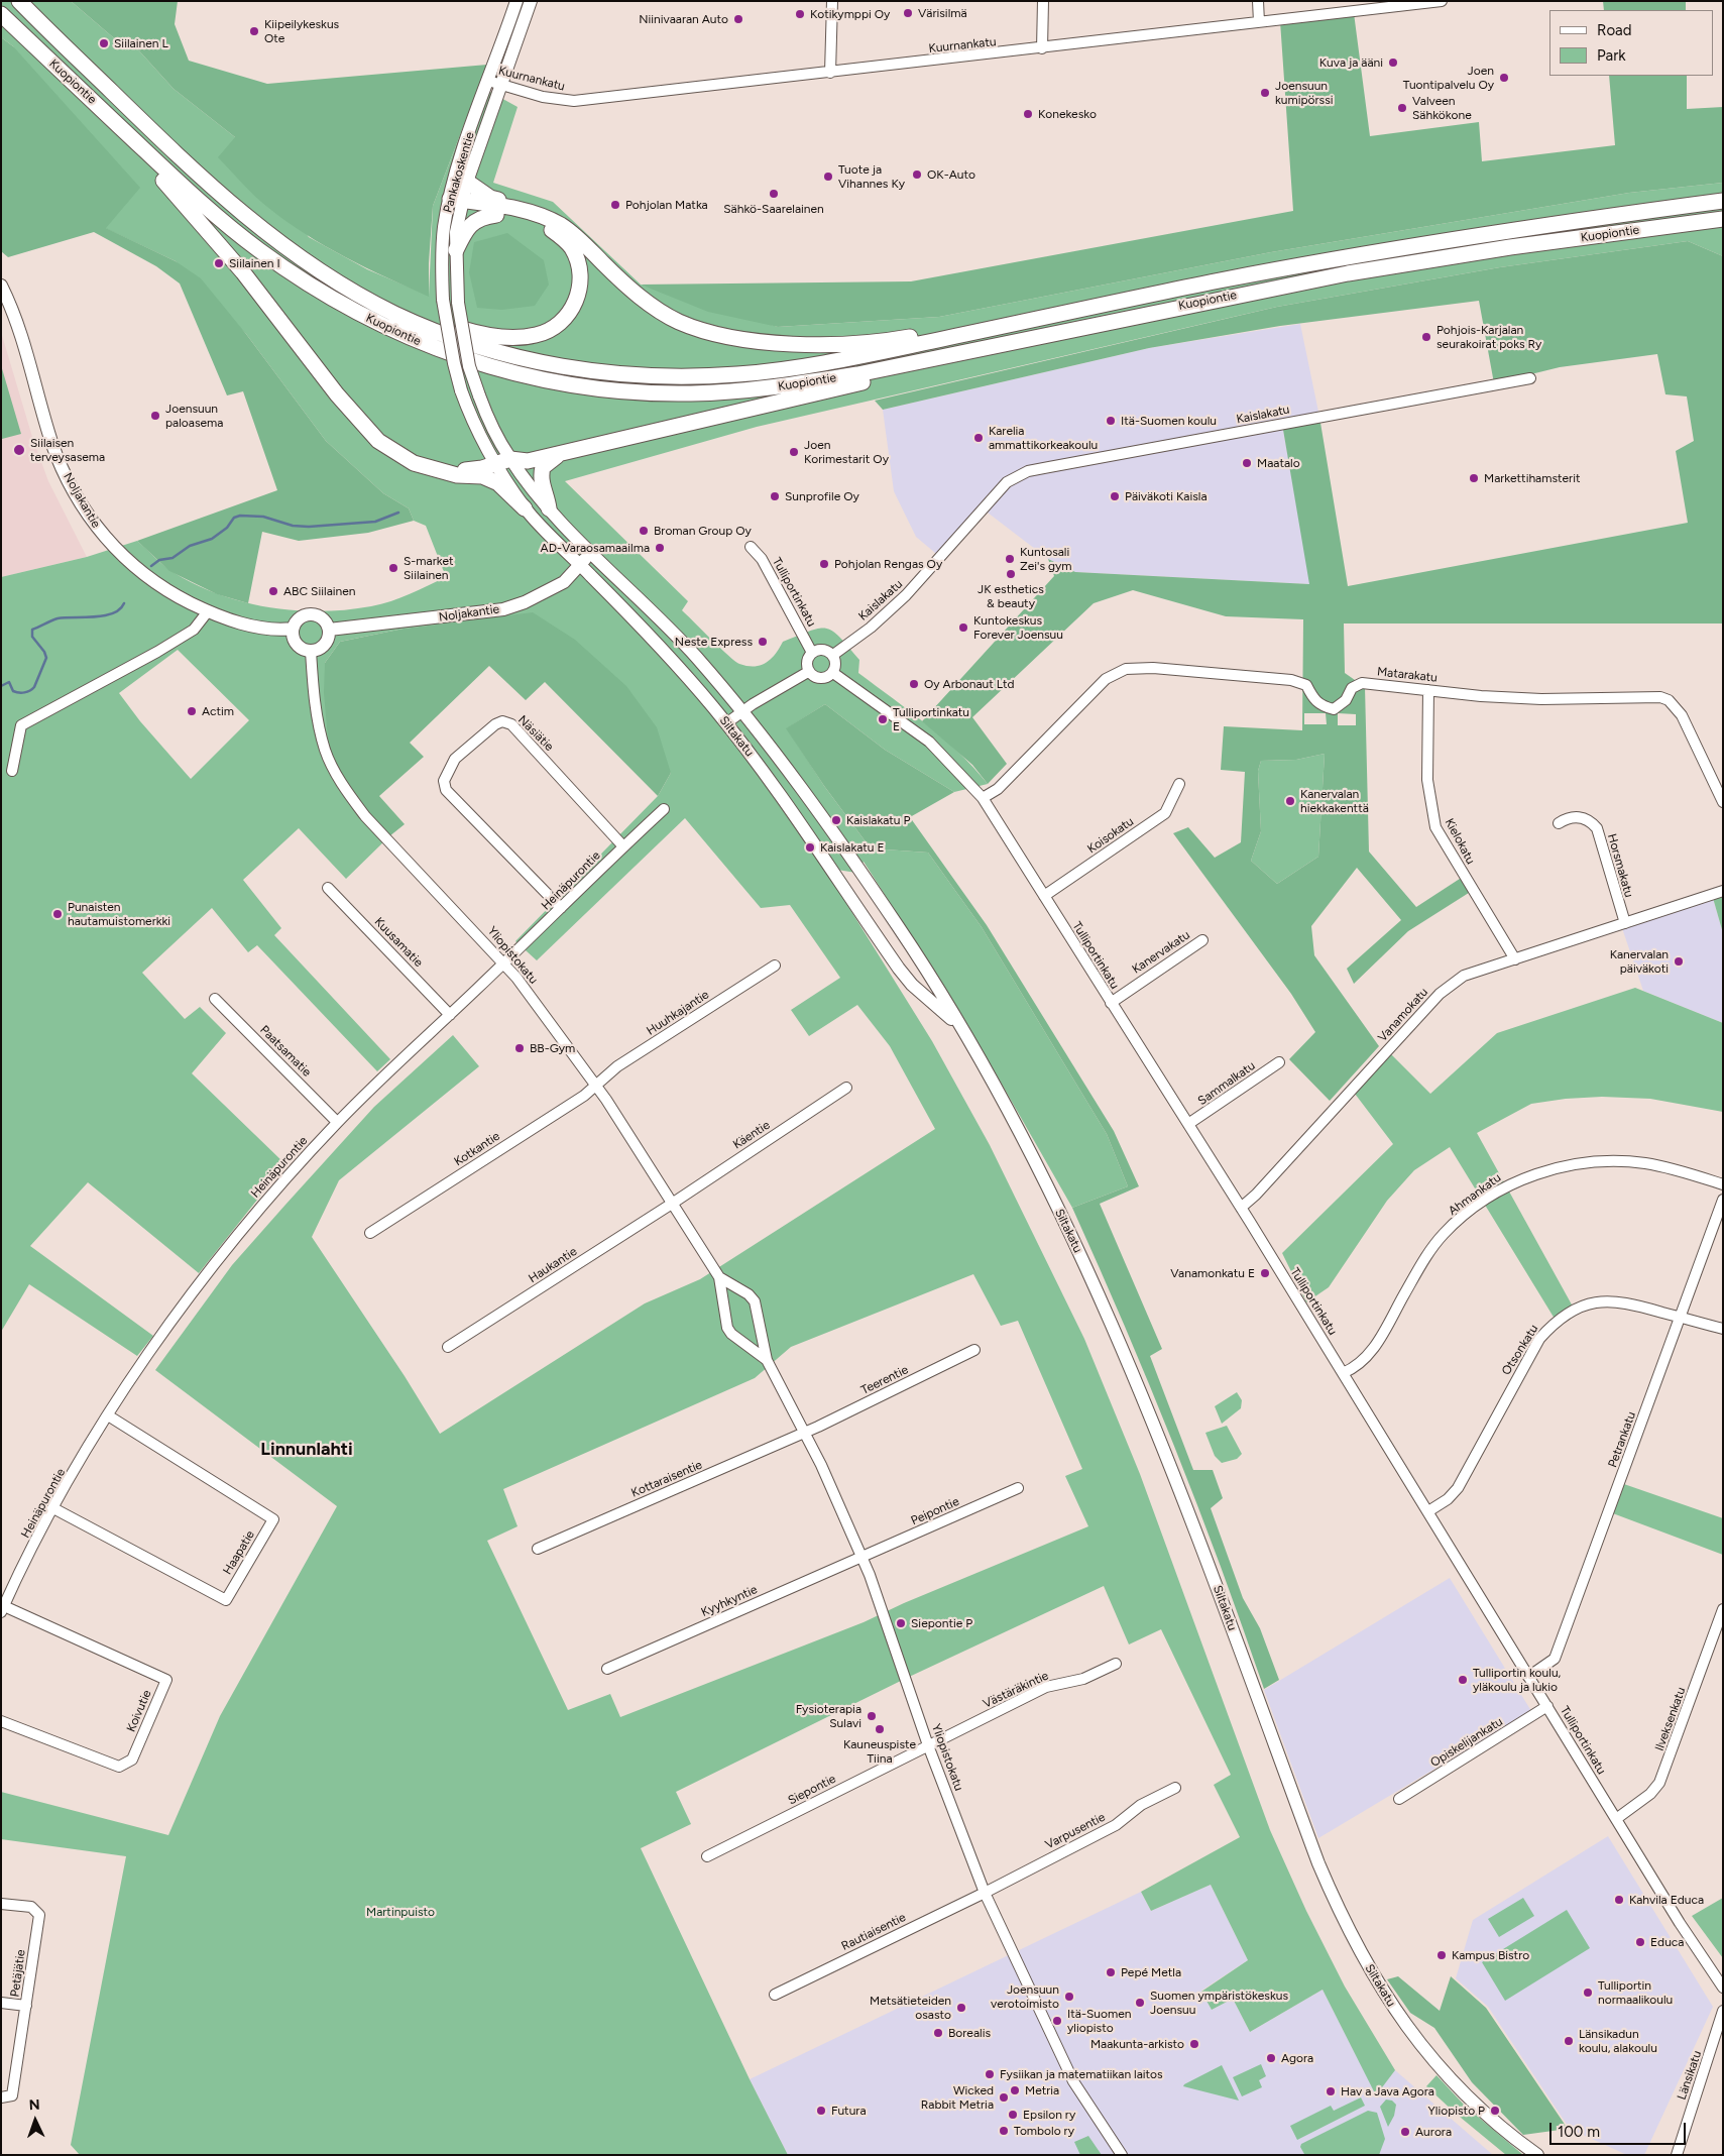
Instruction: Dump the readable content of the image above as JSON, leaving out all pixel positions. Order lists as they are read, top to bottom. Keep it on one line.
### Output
{"streets":{"highway":["Kuopiontie"],"main road":["Pankakoskentie","Noljakantie","Siltakatu"],"street":["Kuurnankatu","Kaislakatu","Tulliportinkatu","Matarakatu","Näsiätie","Koisokatu","Kielokatu","Horsmakatu","Heinäpurontie","Kuusamatie","Kanervakatu","Yliopistokatu","Huuhkajantie","Vanamokatu","Paatsamatie","Sammalkatu","Käentie","Kotkantie","Ahmankatu","Haukantie","Otsonkatu","Teerentie","Petrankatu","Kottaraisentie","Peipontie","Haapatie","Kyyhkyntie","Västäräkintie","Koivutie","Ilveksenkatu","Opiskelijankatu","Siepontie","Varpusentie","Rautiaisentie","Petäjätie","Länsikatu"]},"crossings":[["Kuurnankatu","Pankakoskentie"],["Pankakoskentie","Siltakatu"],["Kaislakatu","Tulliportinkatu"],["Noljakantie","Siltakatu"],["Noljakantie","Yliopistokatu"],["Tulliportinkatu","Matarakatu"],["Tulliportinkatu","Koisokatu"],["Tulliportinkatu","Kanervakatu"],["Tulliportinkatu","Vanamokatu"],["Tulliportinkatu","Sammalkatu"],["Tulliportinkatu","Ahmankatu"],["Tulliportinkatu","Otsonkatu"],["Tulliportinkatu","Petrankatu"],["Tulliportinkatu","Ilveksenkatu"],["Tulliportinkatu","Opiskelijankatu"],["Matarakatu","Kielokatu"],["Näsiätie","Heinäpurontie"],["Kielokatu","Vanamokatu"],["Horsmakatu","Vanamokatu"],["Heinäpurontie","Kuusamatie"],["Heinäpurontie","Yliopistokatu"],["Heinäpurontie","Paatsamatie"],["Heinäpurontie","Haapatie"],["Heinäpurontie","Koivutie"],["Yliopistokatu","Huuhkajantie"],["Yliopistokatu","Käentie"],["Yliopistokatu","Kotkantie"],["Yliopistokatu","Haukantie"],["Yliopistokatu","Teerentie"],["Yliopistokatu","Kottaraisentie"],["Yliopistokatu","Peipontie"],["Yliopistokatu","Kyyhkyntie"],["Yliopistokatu","Västäräkintie"],["Yliopistokatu","Siepontie"],["Yliopistokatu","Varpusentie"],["Yliopistokatu","Rautiaisentie"],["Huuhkajantie","Kotkantie"],["Käentie","Haukantie"],["Otsonkatu","Petrankatu"],["Teerentie","Kottaraisentie"],["Peipontie","Kyyhkyntie"],["Västäräkintie","Siepontie"],["Varpusentie","Rautiaisentie"]],"districts":["Linnunlahti"],"parks":["Martinpuisto"],"places":["Värisilmä","Kotikymppi Oy","Niinivaaran Auto","Kiipeilykeskus Ote","Siilainen L","Kuva ja ääni","Joen Tuontipalvelu Oy","Joensuun kumipörssi","Valveen Sähkökone","Konekesko","OK-Auto","Tuote ja Vihannes Ky","Sähkö-Saarelainen","Pohjolan Matka","Siilainen I","Pohjois-Karjalan seurakoirat poks Ry","Joensuun paloasema","Itä-Suomen koulu","Karelia ammattikorkeakoulu","Siilaisen terveysasema","Joen Korimestarit Oy","Maatalo","Markettihamsterit","Sunprofile Oy","Päiväkoti Kaisla","Broman Group Oy","AD-Varaosamaailma","Kuntosali Zei's gym","Pohjolan Rengas Oy","S-market Siilainen","JK esthetics & beauty","ABC Siilainen","Kuntokeskus Forever Joensuu","Neste Express","Oy Arbonaut Ltd","Actim","Tulliportinkatu E","Kanervalan hiekkakenttä","Kaislakatu P","Kaislakatu E","Punaisten hautamuistomerkki","Kanervalan päiväkoti","BB-Gym","Vanamonkatu E","Siepontie P","Tulliportin koulu, yläkoulu ja lukio","Fysioterapia Sulavi","Kauneuspiste Tiina","Kahvila Educa","Educa","Kampus Bistro","Pepé Metla","Tulliportin normaalikoulu","Joensuun verotoimisto","Suomen ympäristökeskus Joensuu","Metsätieteiden osasto","Itä-Suomen yliopisto","Borealis","Länsikadun koulu, alakoulu","Maakunta-arkisto","Agora","Fysiikan ja matematiikan laitos","Metria","Hav a Java Agora","Wicked Rabbit Metria","Futura","Yliopisto P","Epsilon ry","Tombolo ry","Aurora"],"legend":["Road","Park"],"scale_bar":"100 m","north":"top"}
